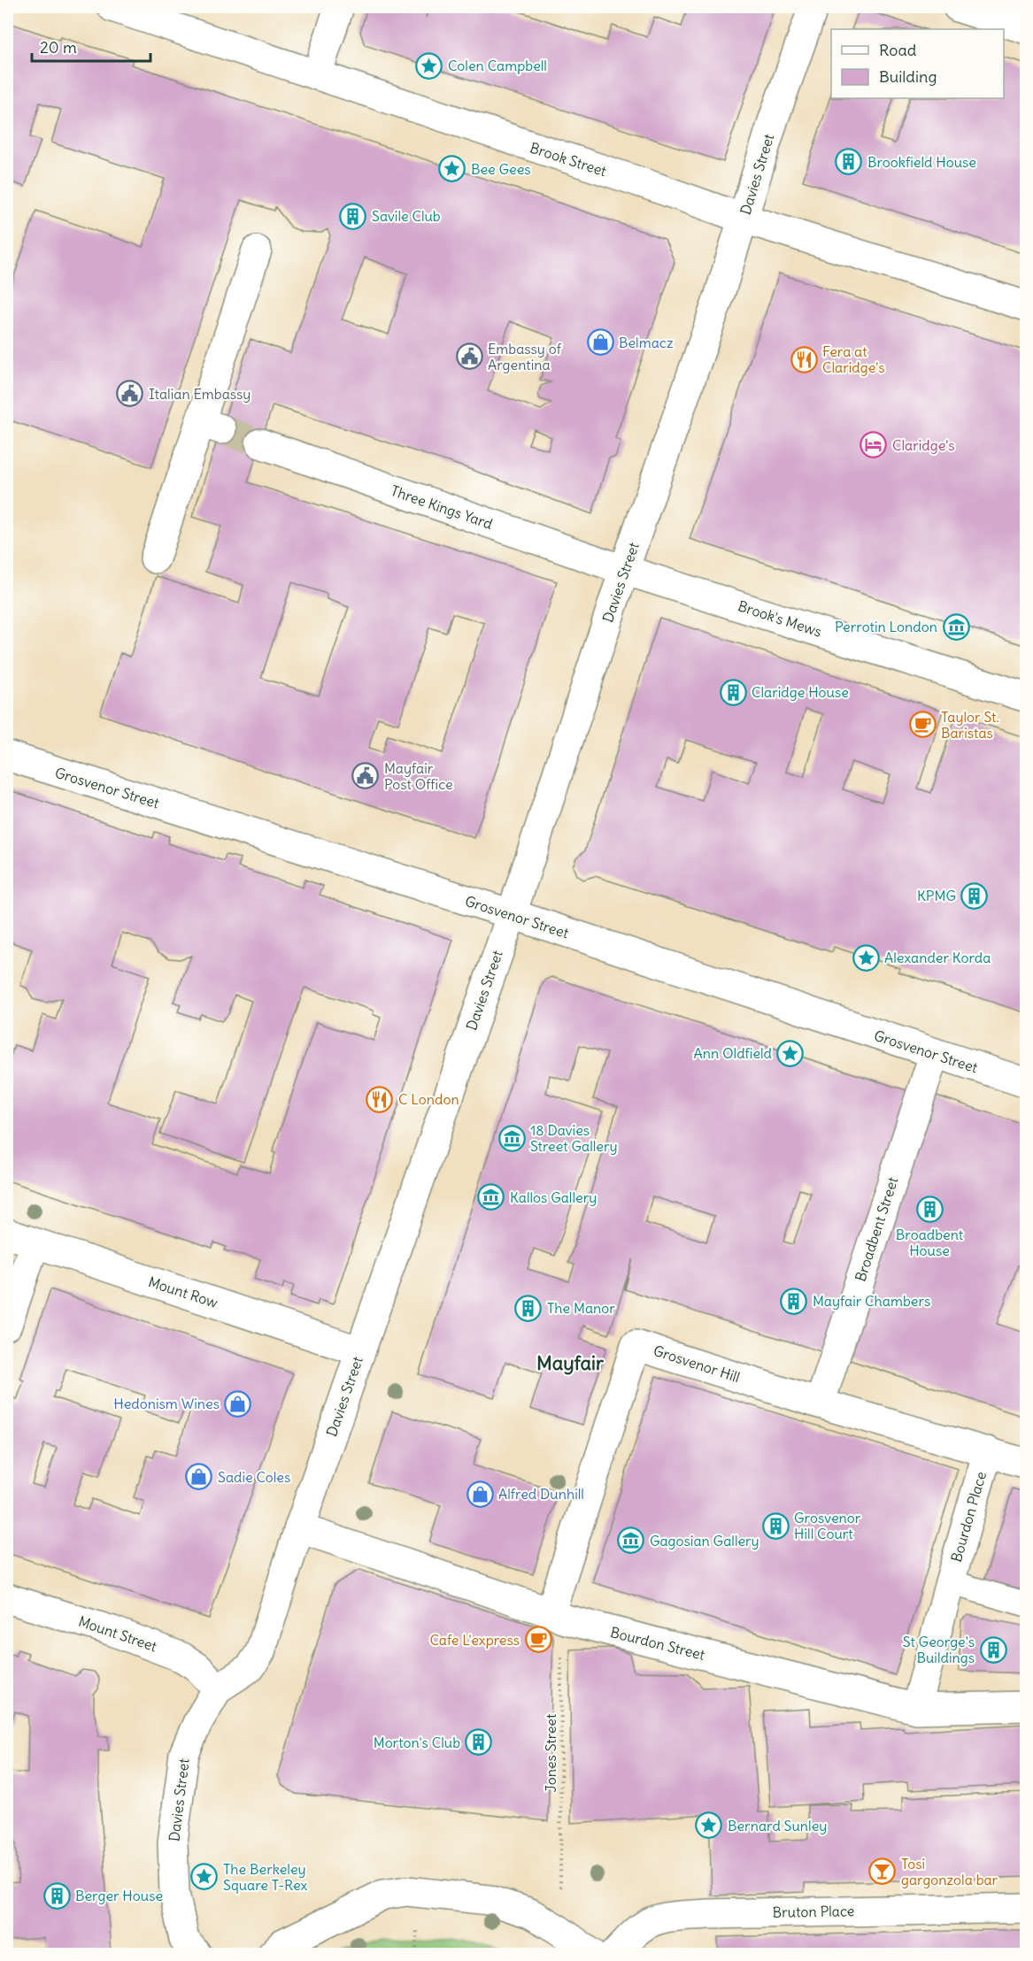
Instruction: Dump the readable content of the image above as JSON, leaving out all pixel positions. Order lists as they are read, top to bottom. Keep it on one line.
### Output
{"streets":{"street":["Brook Street","Davies Street","Three Kings Yard","Brook's Mews","Grosvenor Street","Broadbent Street","Mount Row","Grosvenor Hill","Bourdon Place","Mount Street","Bourdon Street","Bruton Place"],"path":["Jones Street"]},"crossings":[["Brook Street","Davies Street"],["Davies Street","Three Kings Yard"],["Davies Street","Brook's Mews"],["Davies Street","Grosvenor Street"],["Davies Street","Mount Row"],["Davies Street","Mount Street"],["Davies Street","Bourdon Street"],["Three Kings Yard","Brook's Mews"],["Grosvenor Street","Broadbent Street"],["Broadbent Street","Grosvenor Hill"],["Grosvenor Hill","Bourdon Place"],["Grosvenor Hill","Bourdon Street"],["Grosvenor Hill","Jones Street"],["Bourdon Place","Bourdon Street"],["Bourdon Street","Jones Street"]],"districts":["Mayfair"],"places":{"place":["Colen Campbell","Bee Gees","Alexander Korda","Ann Oldfield","Bernard Sunley","The Berkeley Square T-Rex"],"building":["Brookfield House","Savile Club","Claridge House","KPMG","Broadbent House","Mayfair Chambers","The Manor","Grosvenor Hill Court","St George's Buildings","Morton's Club","Berger House"],"shop":["Belmacz","Hedonism Wines","Sadie Coles","Alfred Dunhill"],"public building":["Embassy of Argentina","Italian Embassy","Mayfair Post Office"],"restaurant":["Fera at Claridge's","C London"],"hotel":["Claridge's"],"museum":["Perrotin London","18 Davies Street Gallery","Kallos Gallery","Gagosian Gallery"],"cafe":["Taylor St. Baristas","Cafe L'express"],"bar":["Tosi gargonzola bar"]},"legend":["Road","Building"],"scale_bar":"20 m"}
